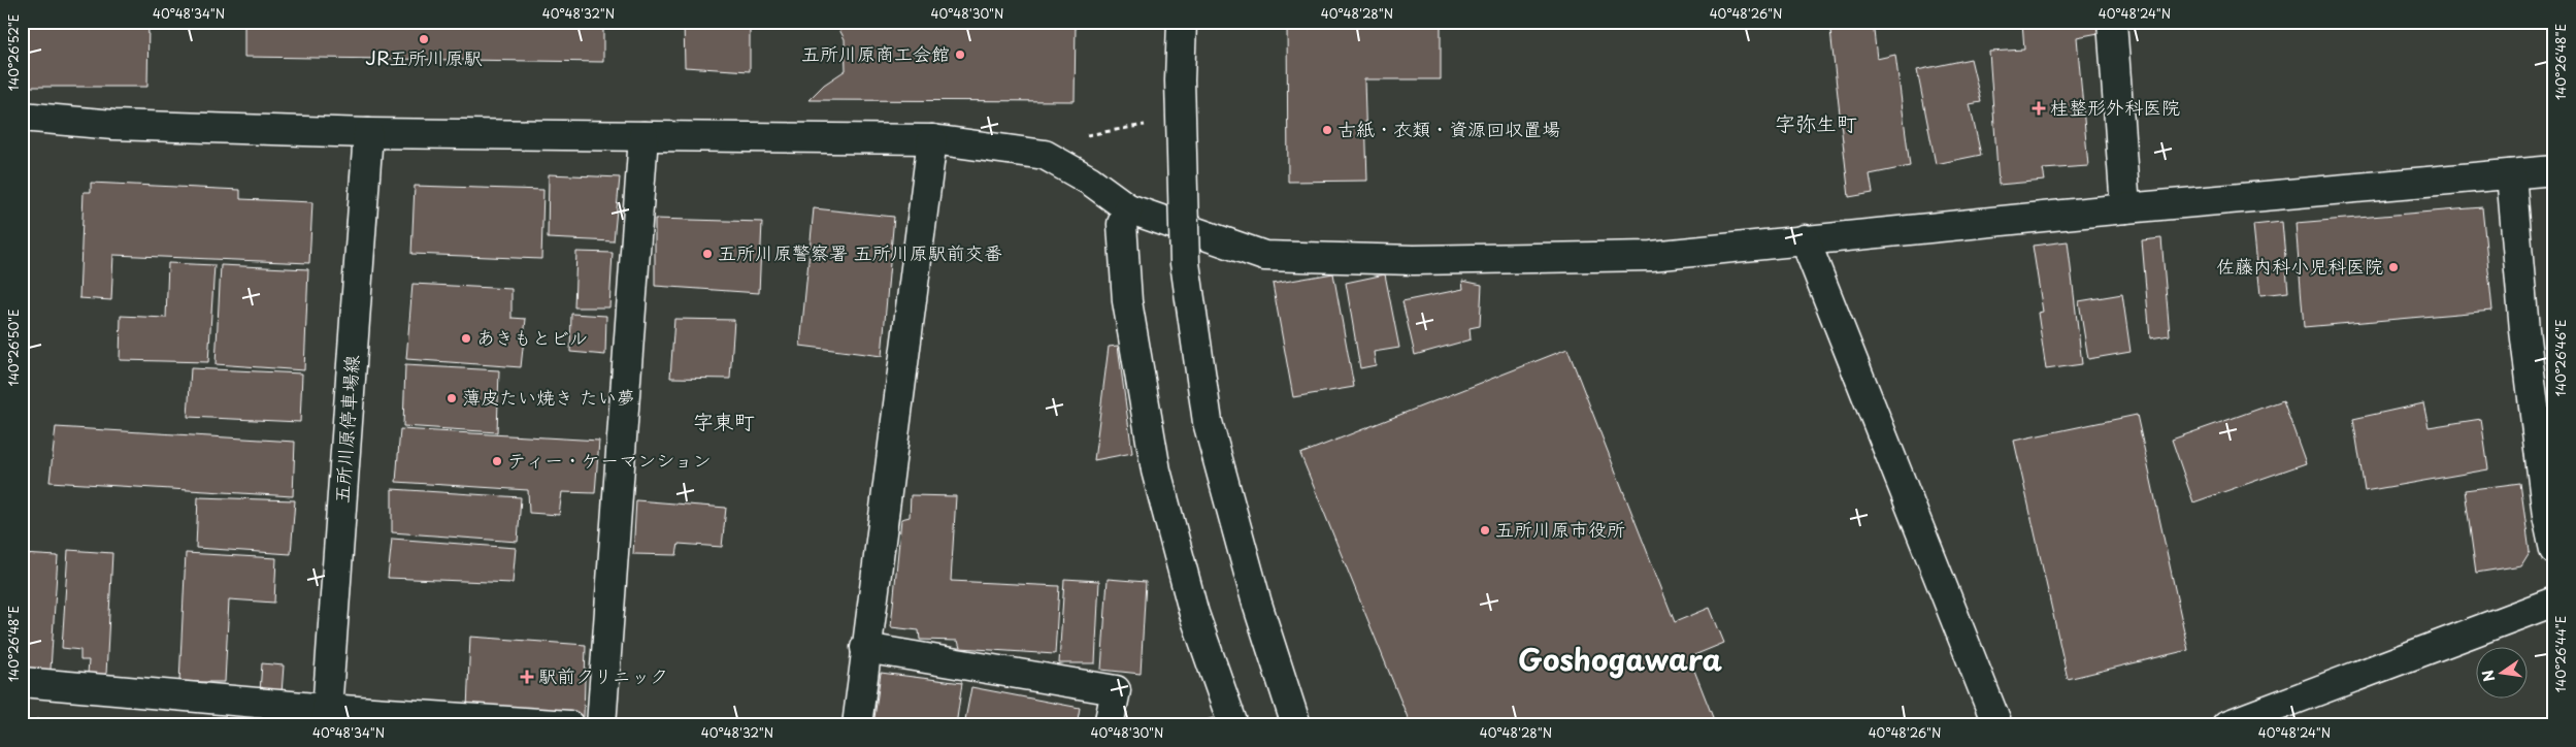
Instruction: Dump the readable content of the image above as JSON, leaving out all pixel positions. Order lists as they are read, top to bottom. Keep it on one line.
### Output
{"streets":{"main road":["五所川原停車場線"]},"districts":["字弥生町","字東町","Goshogawara"],"places":{"other":["JR五所川原駅","五所川原商工会館","古紙・衣類・資源回収置場","五所川原警察署 五所川原駅前交番","佐藤内科小児科医院","あきもとビル","薄皮たい焼き たい夢","ティー・ケーマンション","五所川原市役所"],"health":["桂整形外科医院","駅前クリニック"]},"north":"left","coordinates":["40°48'34\"N","40°48'32\"N","40°48'30\"N","40°48'28\"N","40°48'26\"N","40°48'24\"N","140°26'52\"E","140°26'48\"E","140°26'50\"E","140°26'46\"E","140°26'44\"E"]}
